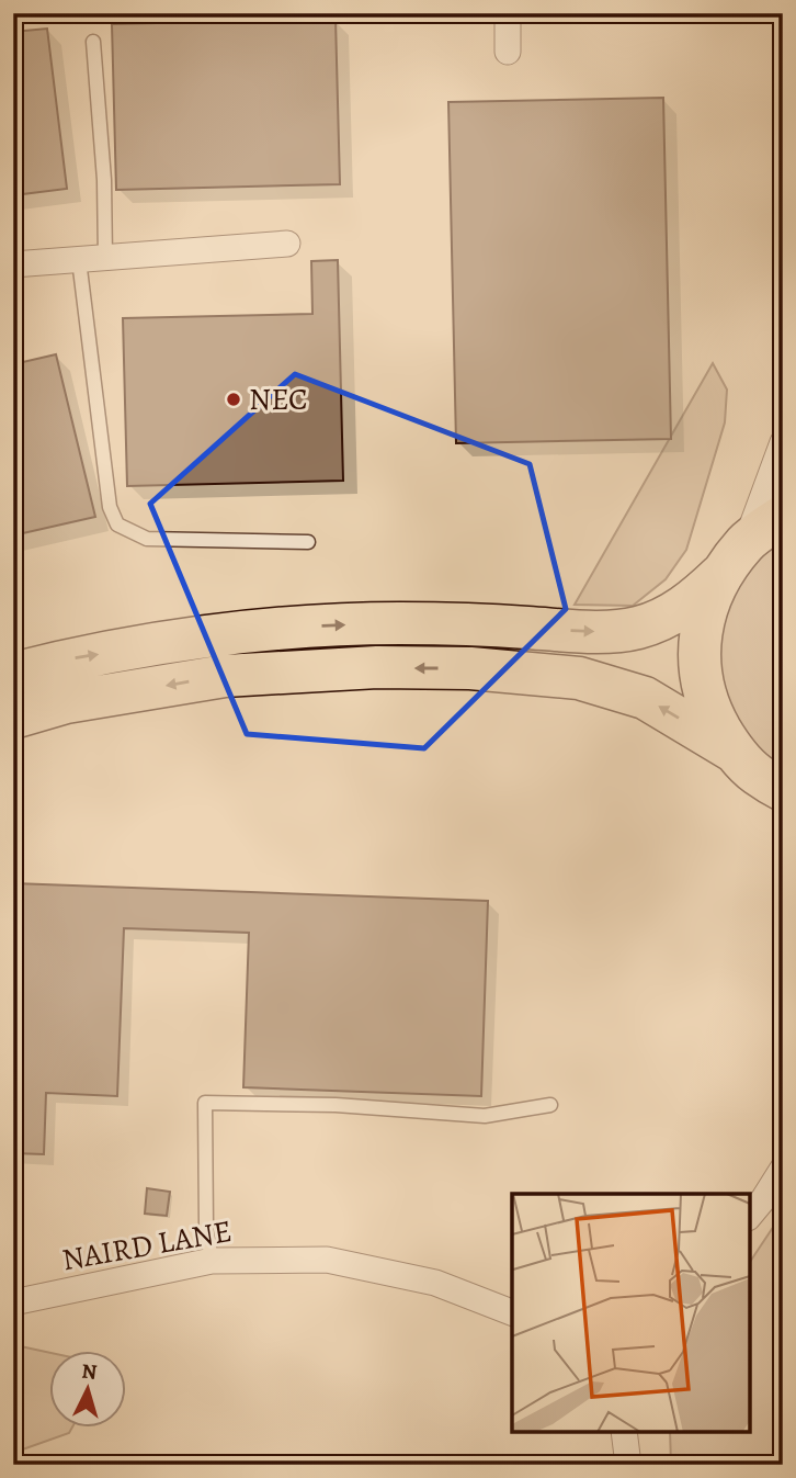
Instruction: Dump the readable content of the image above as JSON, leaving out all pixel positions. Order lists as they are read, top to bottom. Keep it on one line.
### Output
{"streets":{"street":["NAIRD LANE"]},"places":["NEC"],"north":"top"}
